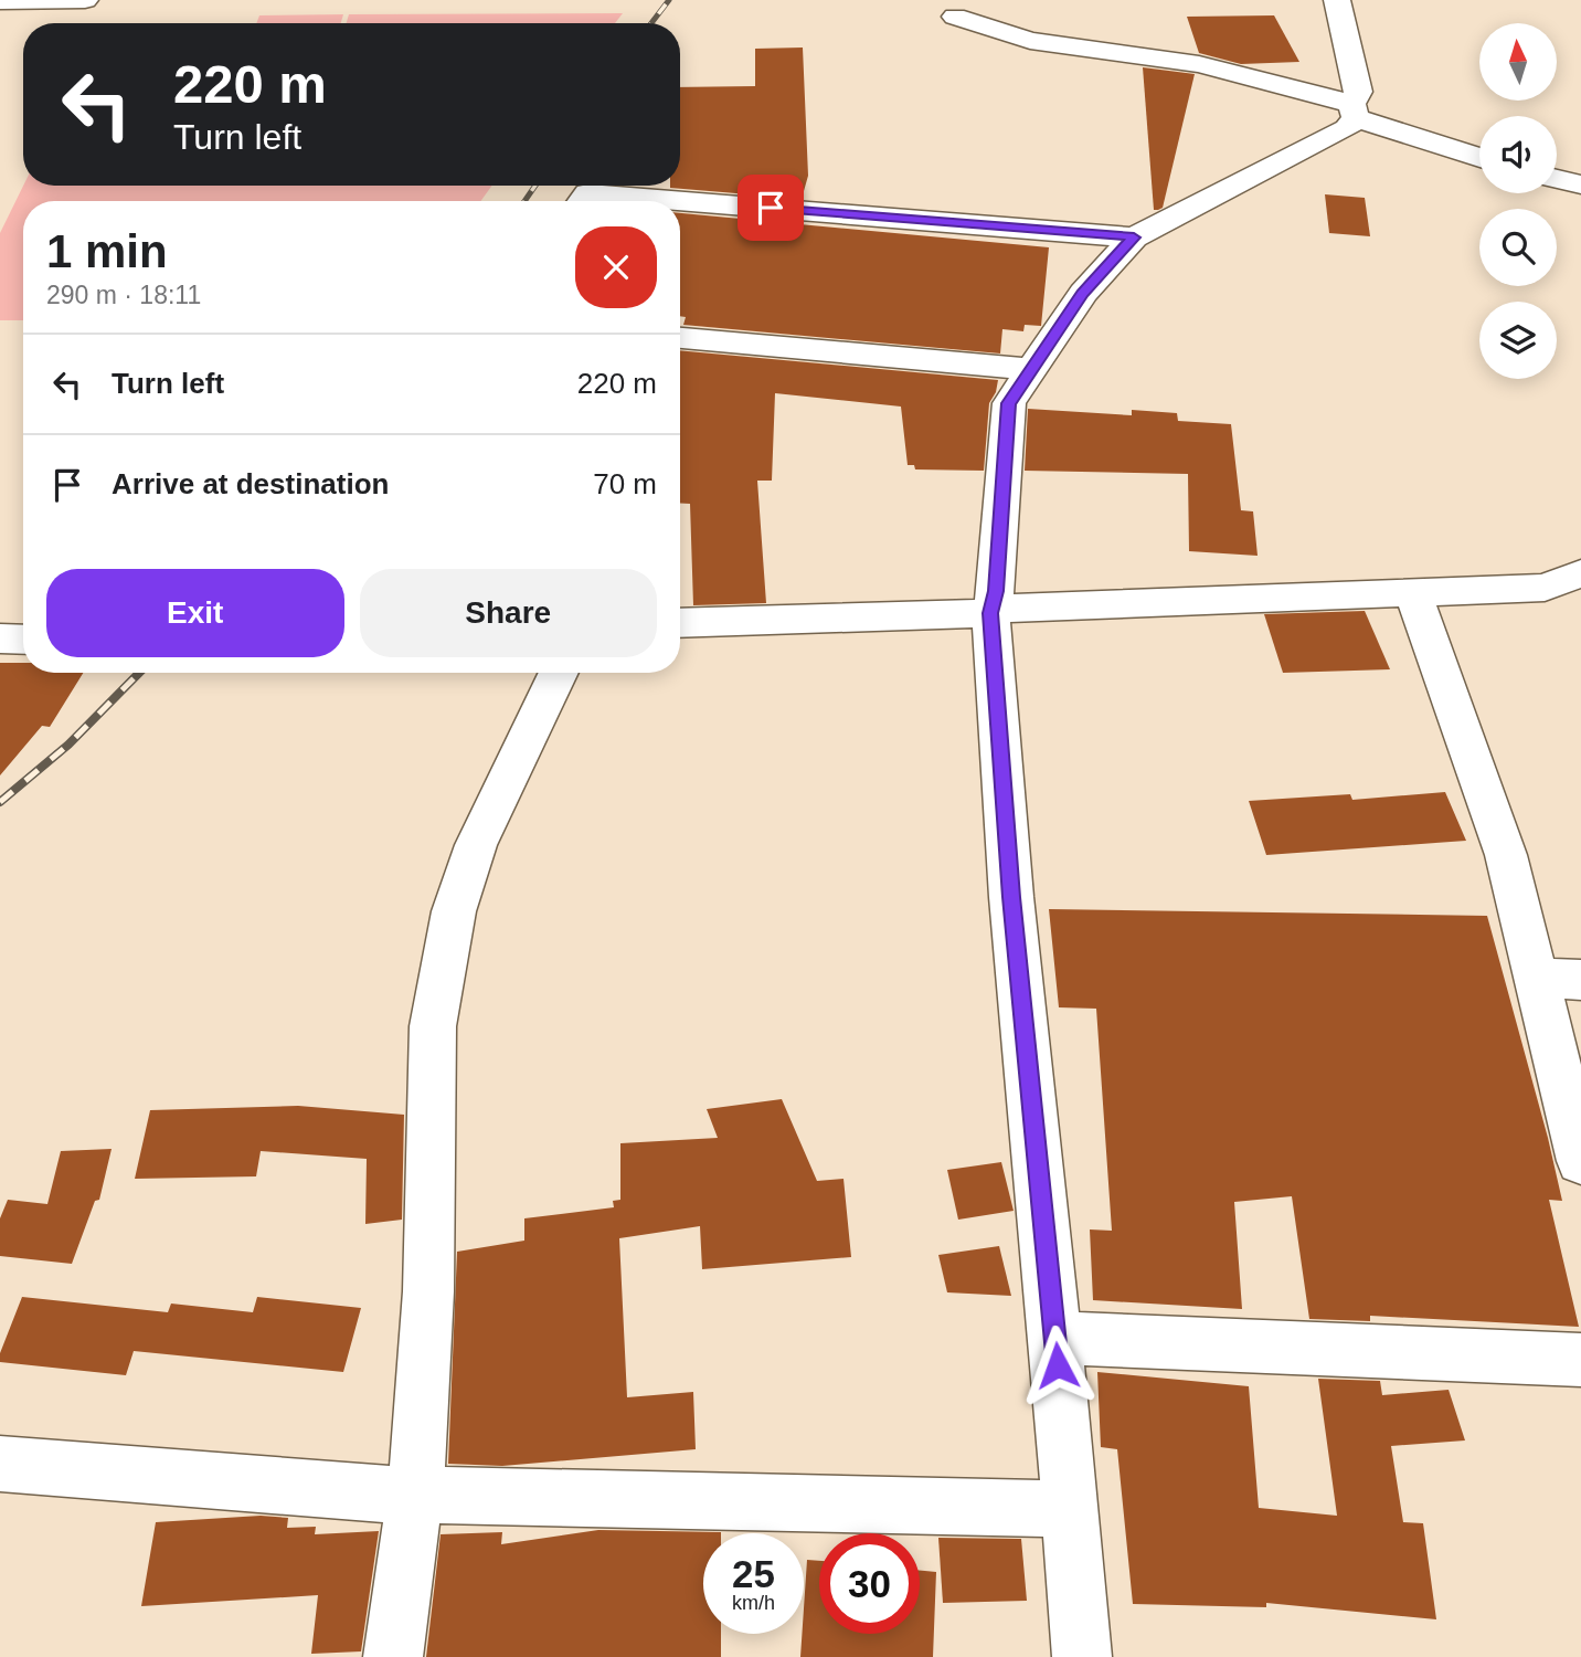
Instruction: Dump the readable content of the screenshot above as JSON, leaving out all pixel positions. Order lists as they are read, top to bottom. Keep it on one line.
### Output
{"north":"top","page":{"turn":["220 m","Turn left"],"heading":["1 min","290 m · 18:11"],"list":[{"name":"Turn left","value":"220 m"},{"name":"Arrive at destination","value":"70 m"}],"buttons":["Exit","Share"],"speed":"25 km/h","limit":"30"}}
